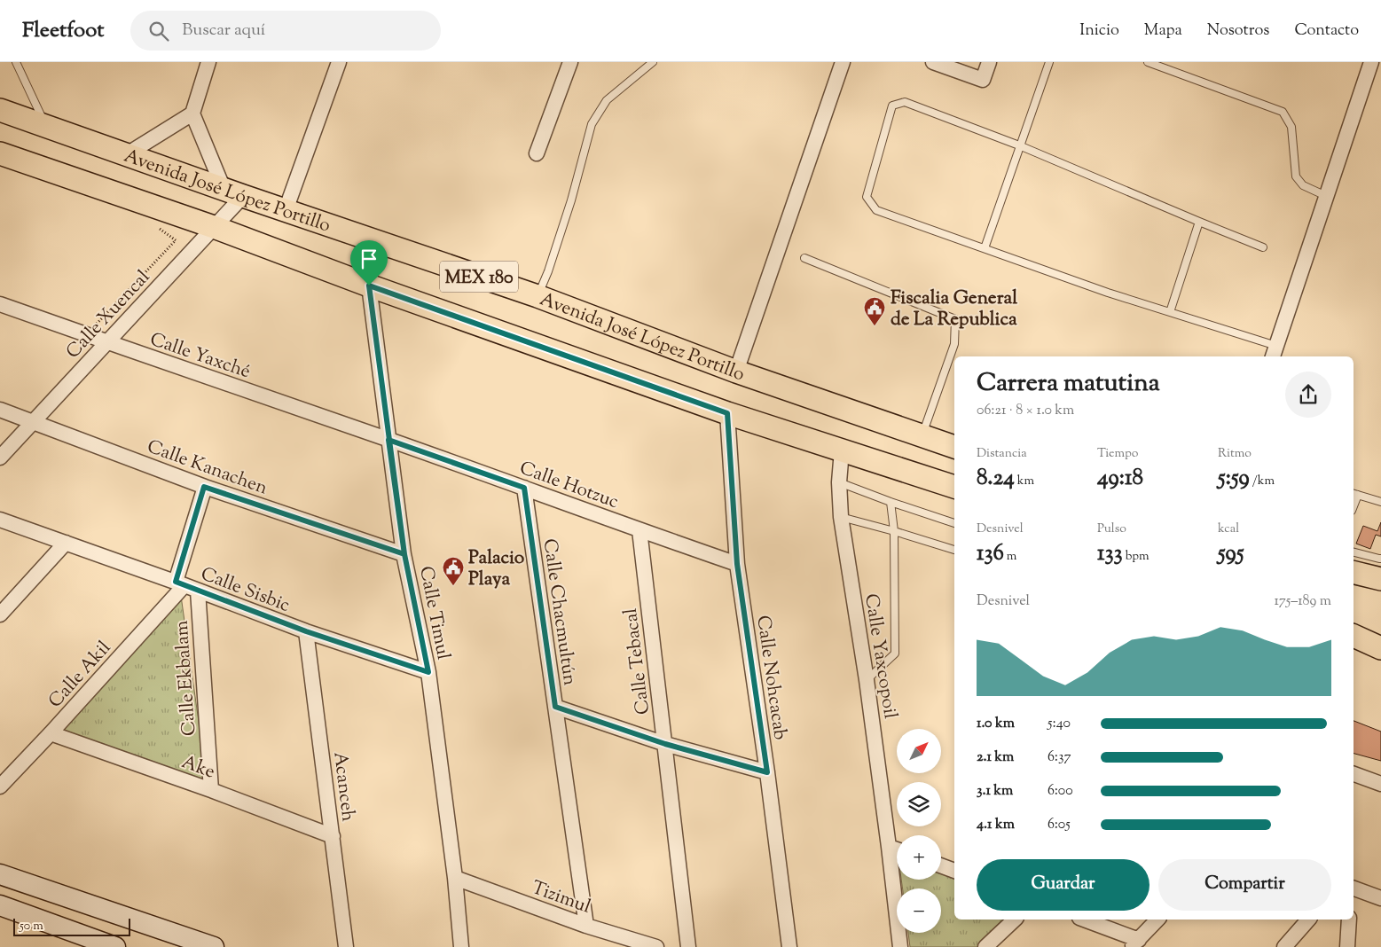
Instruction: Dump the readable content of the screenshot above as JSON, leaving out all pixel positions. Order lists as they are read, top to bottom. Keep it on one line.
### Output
{"streets":{"main road":["Avenida José López Portillo","MEX 180"],"street":["Calle Xuencal","Calle Yaxché","Calle Kanachen","Calle Hotzuc","Calle Sisbic","Calle Chacmultún","Calle Timul","Calle Yaxcopoil","Calle Tebacal","Calle Akil","Calle Nohcacab","Calle Ekbalam","Ake","Acanceh","Tizimul"]},"crossings":[["Avenida José López Portillo","Calle Xuencal"],["MEX 180","Calle Xuencal"],["MEX 180","Calle Timul"],["MEX 180","Calle Yaxcopoil"],["MEX 180","Calle Nohcacab"],["Calle Xuencal","Calle Yaxché"],["Calle Xuencal","Calle Kanachen"],["Calle Yaxché","Calle Hotzuc"],["Calle Yaxché","Calle Timul"],["Calle Kanachen","Calle Timul"],["Calle Hotzuc","Calle Chacmultún"],["Calle Hotzuc","Calle Timul"],["Calle Hotzuc","Calle Tebacal"],["Calle Hotzuc","Calle Nohcacab"],["Calle Sisbic","Calle Timul"],["Calle Sisbic","Calle Akil"],["Calle Sisbic","Calle Ekbalam"],["Calle Sisbic","Acanceh"],["Calle Chacmultún","Tizimul"],["Calle Timul","Tizimul"],["Calle Akil","Calle Ekbalam"],["Calle Akil","Ake"],["Calle Ekbalam","Ake"],["Ake","Acanceh"]],"places":{"public building":["Fiscalia General de La Republica","Palacio Playa"]},"scale_bar":"50 m","north":"top right","page":{"header":"Fleetfoot","search":"Buscar aquí","nav":["Inicio","Mapa","Nosotros","Contacto"],"heading":["Carrera matutina","06:21 · 8 × 1.0 km"],"stats":[["Distancia","8.24 km"],["Tiempo","49:18"],["Ritmo","5:59 /km"],["Desnivel","136 m"],["Pulso","133 bpm"],["kcal","595"]],"chart":["Desnivel","175–189 m"],"list":[{"name":"1.0 km","note":"5:40"},{"name":"2.1 km","note":"6:37"},{"name":"3.1 km","note":"6:00"},{"name":"4.1 km","note":"6:05"}],"map_buttons":["+","−"],"buttons":["Guardar","Compartir"],"scale":"50 m"}}
